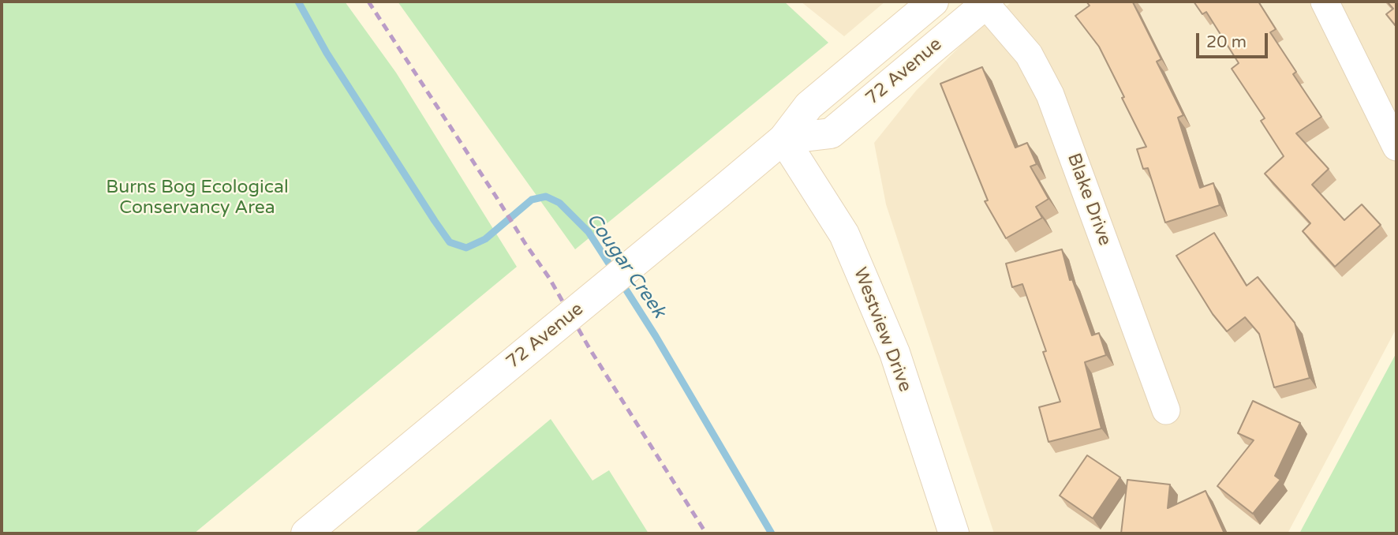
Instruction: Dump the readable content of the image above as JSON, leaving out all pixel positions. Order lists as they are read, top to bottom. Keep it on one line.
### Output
{"streets":{"main road":["72 Avenue","Westview Drive"],"street":["Blake Drive"]},"crossings":[["72 Avenue","Blake Drive"],["72 Avenue","Westview Drive"]],"water":["Cougar Creek"],"parks":["Burns Bog Ecological Conservancy Area"],"scale_bar":"20 m"}
